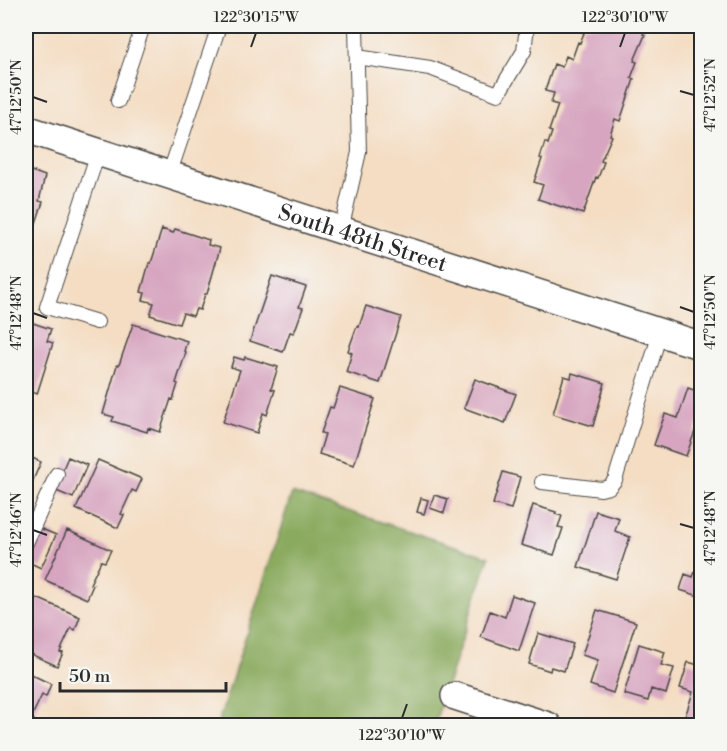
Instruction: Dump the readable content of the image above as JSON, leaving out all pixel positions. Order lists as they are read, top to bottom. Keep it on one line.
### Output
{"streets":{"street":["South 48th Street"]},"scale_bar":"50 m","coordinates":["122°30'15\"W","122°30'10\"W","47°12'52\"N","47°12'50\"N","47°12'48\"N","47°12'46\"N"]}
